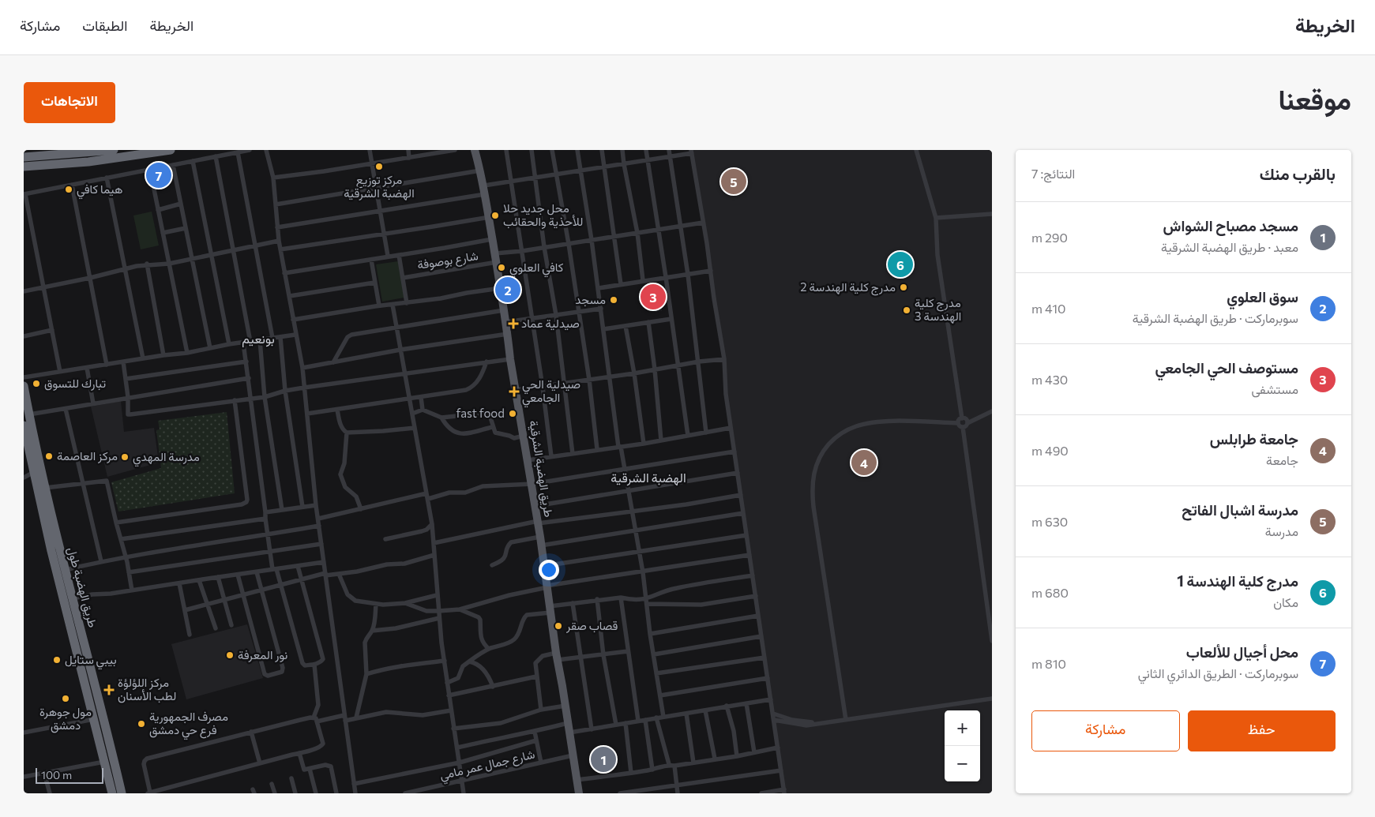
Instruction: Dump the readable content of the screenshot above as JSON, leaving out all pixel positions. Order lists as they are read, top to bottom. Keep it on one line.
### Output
{"streets":{"highway":["طريق الهضبة طول"],"main road":["طريق الهضبة الشرقية"],"street":["شارع بوصوفة","شارع جمال عمر مامي"]},"crossings":[["شارع بوصوفة","طريق الهضبة الشرقية"],["طريق الهضبة الشرقية","شارع جمال عمر مامي"]],"districts":["بونعيم","الهضبة الشرقية"],"places":{"other":["مركز توزيع الهضبة الشرقية","هيما كافي","محل جديد حلا للأحذية والحقائب","كافي العلوي","مدرج كلية الهندسة 2","مسجد","مدرج كلية الهندسة 3","تبارك للتسوق","fast food","مركز العاصمة","مدرسة المهدي","قصاب صقر","نور المعرفة","بيبي ستايل","مول جوهرة دمشق","مصرف الجمهورية فرع حي دمشق"],"health":["صيدلية عماد","صيدلية الحي الجامعي","مركز اللؤلؤة لطب الأسنان"]},"scale_bar":"100 m","page":{"header":"الخريطة","nav":["الخريطة","الطبقات","مشاركة"],"title":"موقعنا","buttons":["الاتجاهات",["حفظ","مشاركة"]],"heading":["بالقرب منك","النتائج: 7"],"pins":["7","5","6","2","3","4","1"],"list":[{"mark":"1","name":"مسجد مصباح الشواش","note":"معبد · طريق الهضبة الشرقية","value":"290 m"},{"mark":"2","name":"سوق العلوي","note":"سوبرماركت · طريق الهضبة الشرقية","value":"410 m"},{"mark":"3","name":"مستوصف الحي الجامعي","note":"مستشفى","value":"430 m"},{"mark":"4","name":"جامعة طرابلس","note":"جامعة","value":"490 m"},{"mark":"5","name":"مدرسة اشبال الفاتح","note":"مدرسة","value":"630 m"},{"mark":"6","name":"مدرج كلية الهندسة 1","note":"مكان","value":"680 m"},{"mark":"7","name":"محل أجيال للألعاب","note":"سوبرماركت · الطريق الدائري الثاني","value":"810 m"}],"map_buttons":["+","−"],"scale":"100 m"}}
